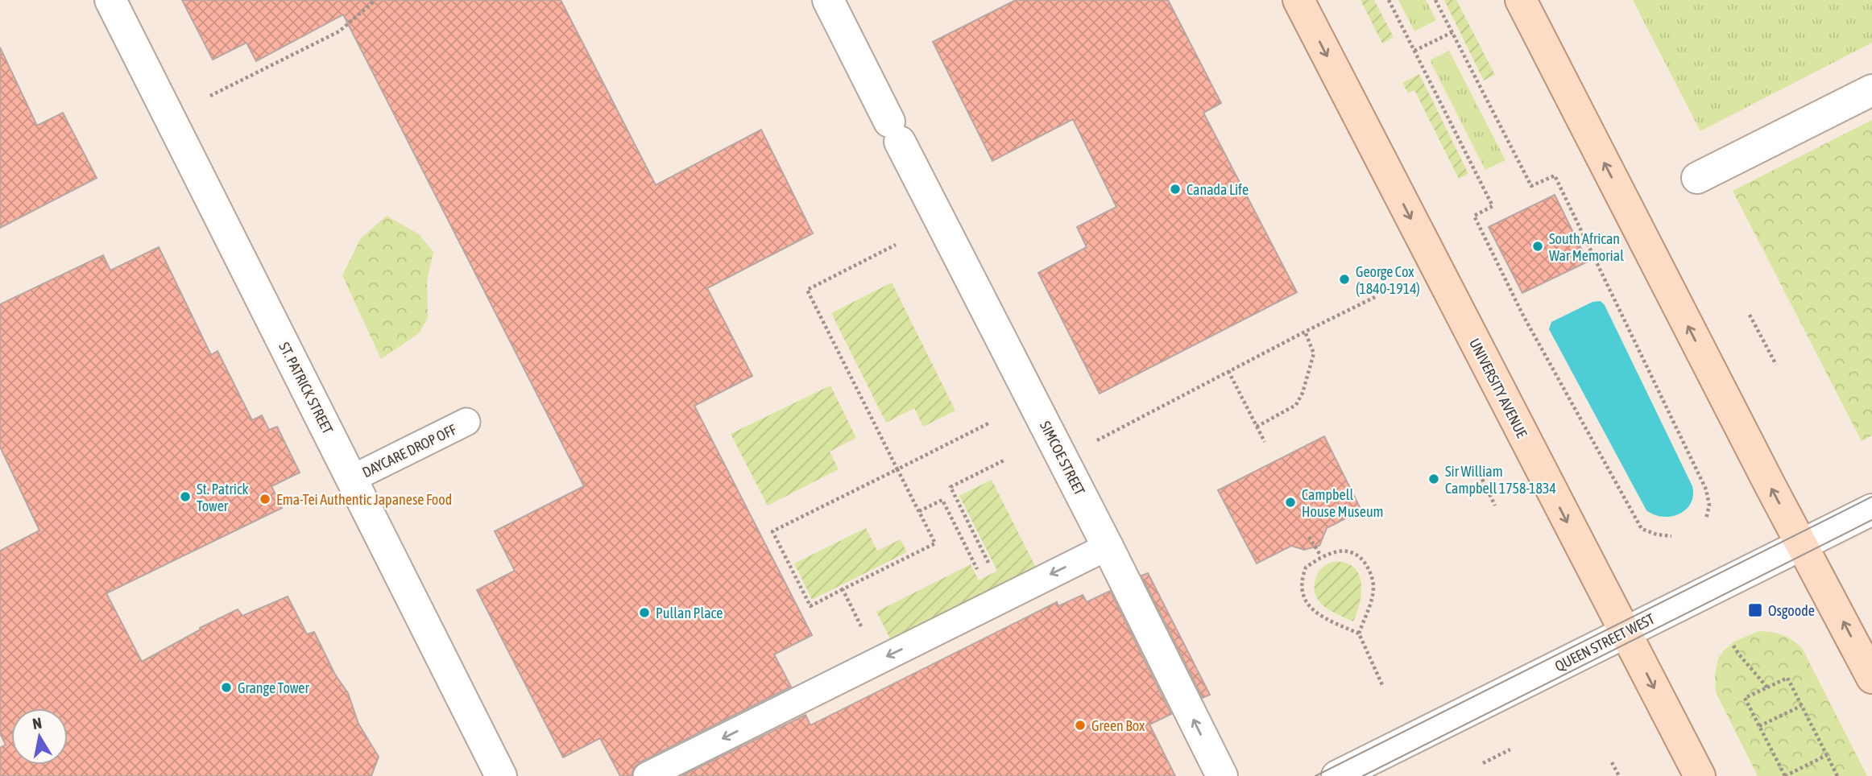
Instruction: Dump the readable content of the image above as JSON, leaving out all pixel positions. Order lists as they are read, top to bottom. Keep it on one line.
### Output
{"streets":{"main road":["UNIVERSITY AVENUE"],"street":["ST. PATRICK STREET","SIMCOE STREET","QUEEN STREET WEST"],"lane":["DAYCARE DROP OFF"]},"crossings":[["ST. PATRICK STREET","DAYCARE DROP OFF"],["UNIVERSITY AVENUE","QUEEN STREET WEST"]],"places":{"other":["Canada Life","South African War Memorial","George Cox (1840-1914)","Sir William Campbell 1758-1834","St. Patrick Tower","Ema-Tei Authentic Japanese Food","Campbell House Museum","Pullan Place","Grange Tower","Green Box"],"transit":["Osgoode"]},"north":"top"}
